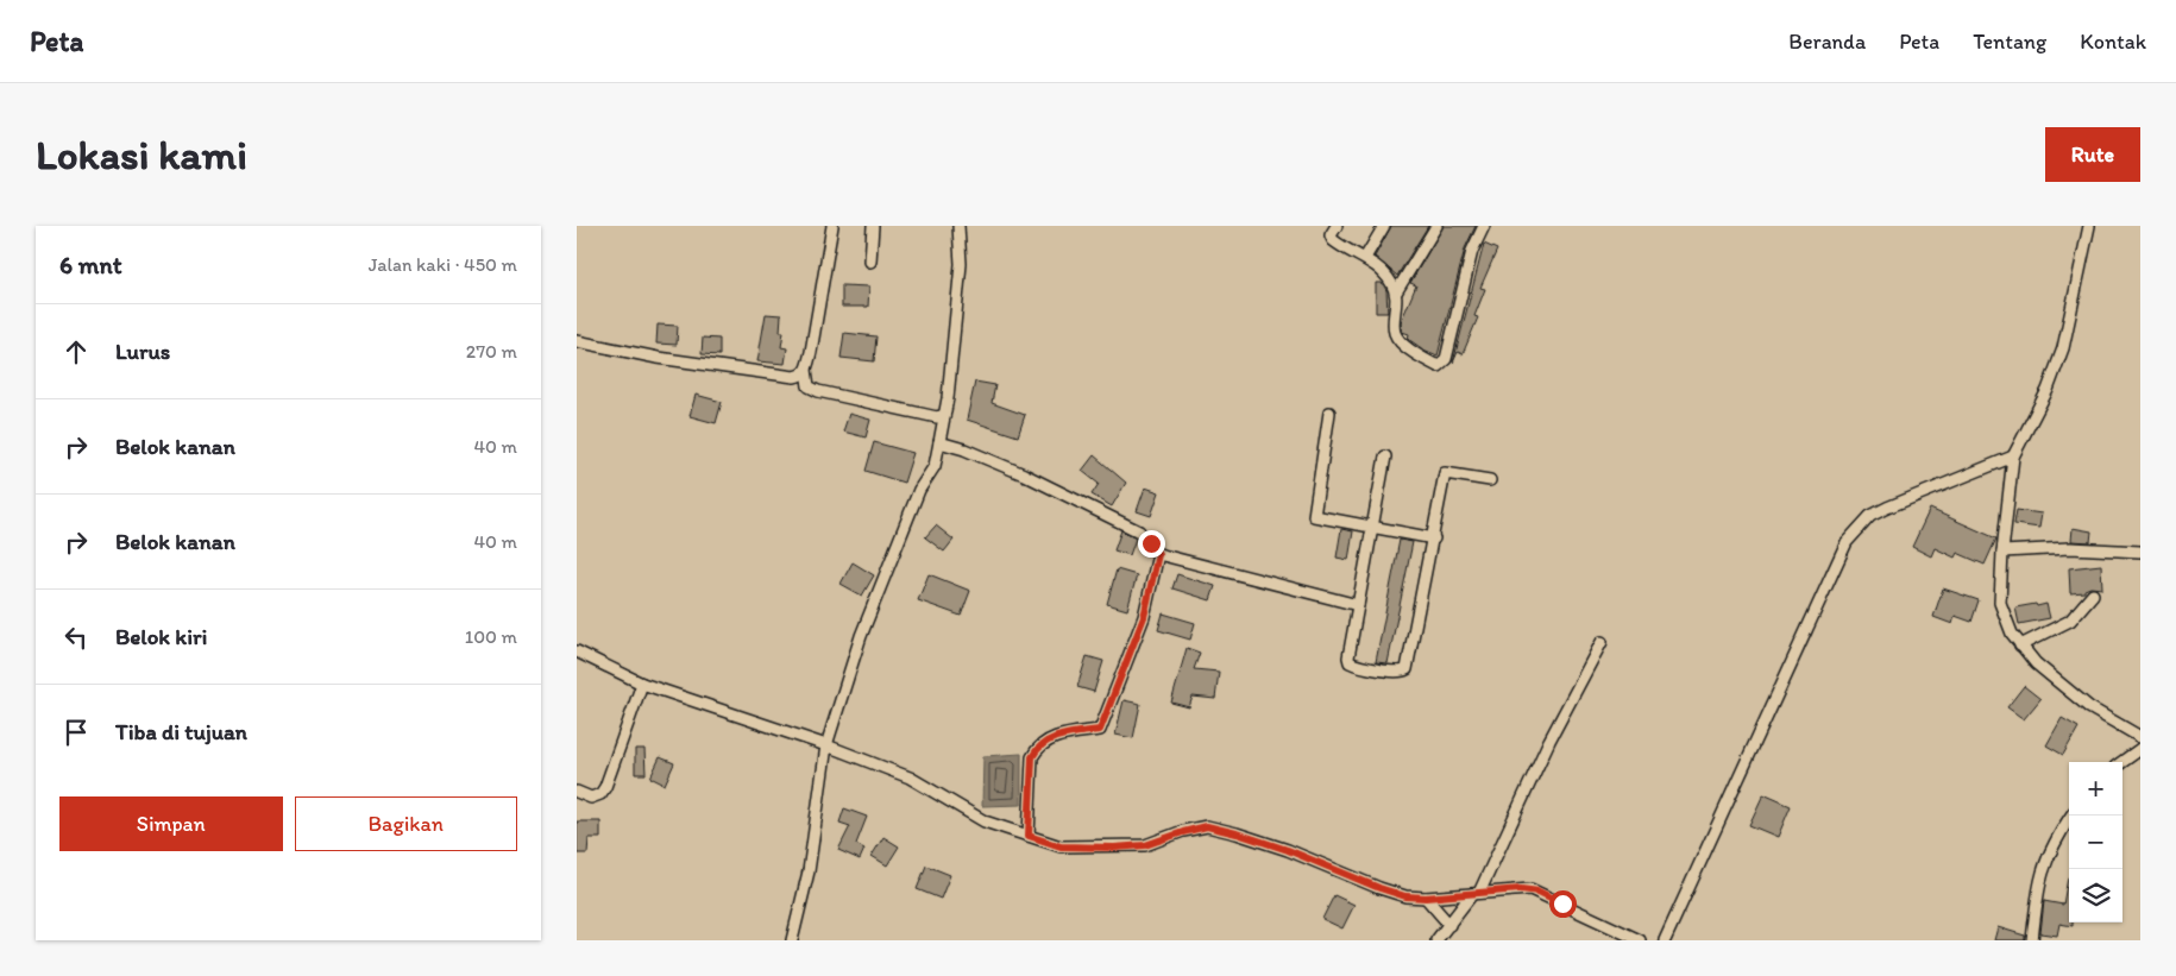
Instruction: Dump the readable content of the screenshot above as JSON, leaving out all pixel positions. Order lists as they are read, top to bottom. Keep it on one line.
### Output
{"page":{"header":"Peta","nav":["Beranda","Peta","Tentang","Kontak"],"buttons":["Rute",["Simpan","Bagikan"]],"title":"Lokasi kami","heading":["6 mnt","Jalan kaki · 450 m"],"list":[["Lurus","270 m"],["Belok kanan","40 m"],["Belok kanan","40 m"],["Belok kiri","100 m"],"Tiba di tujuan"],"map_buttons":["+","−"]}}
